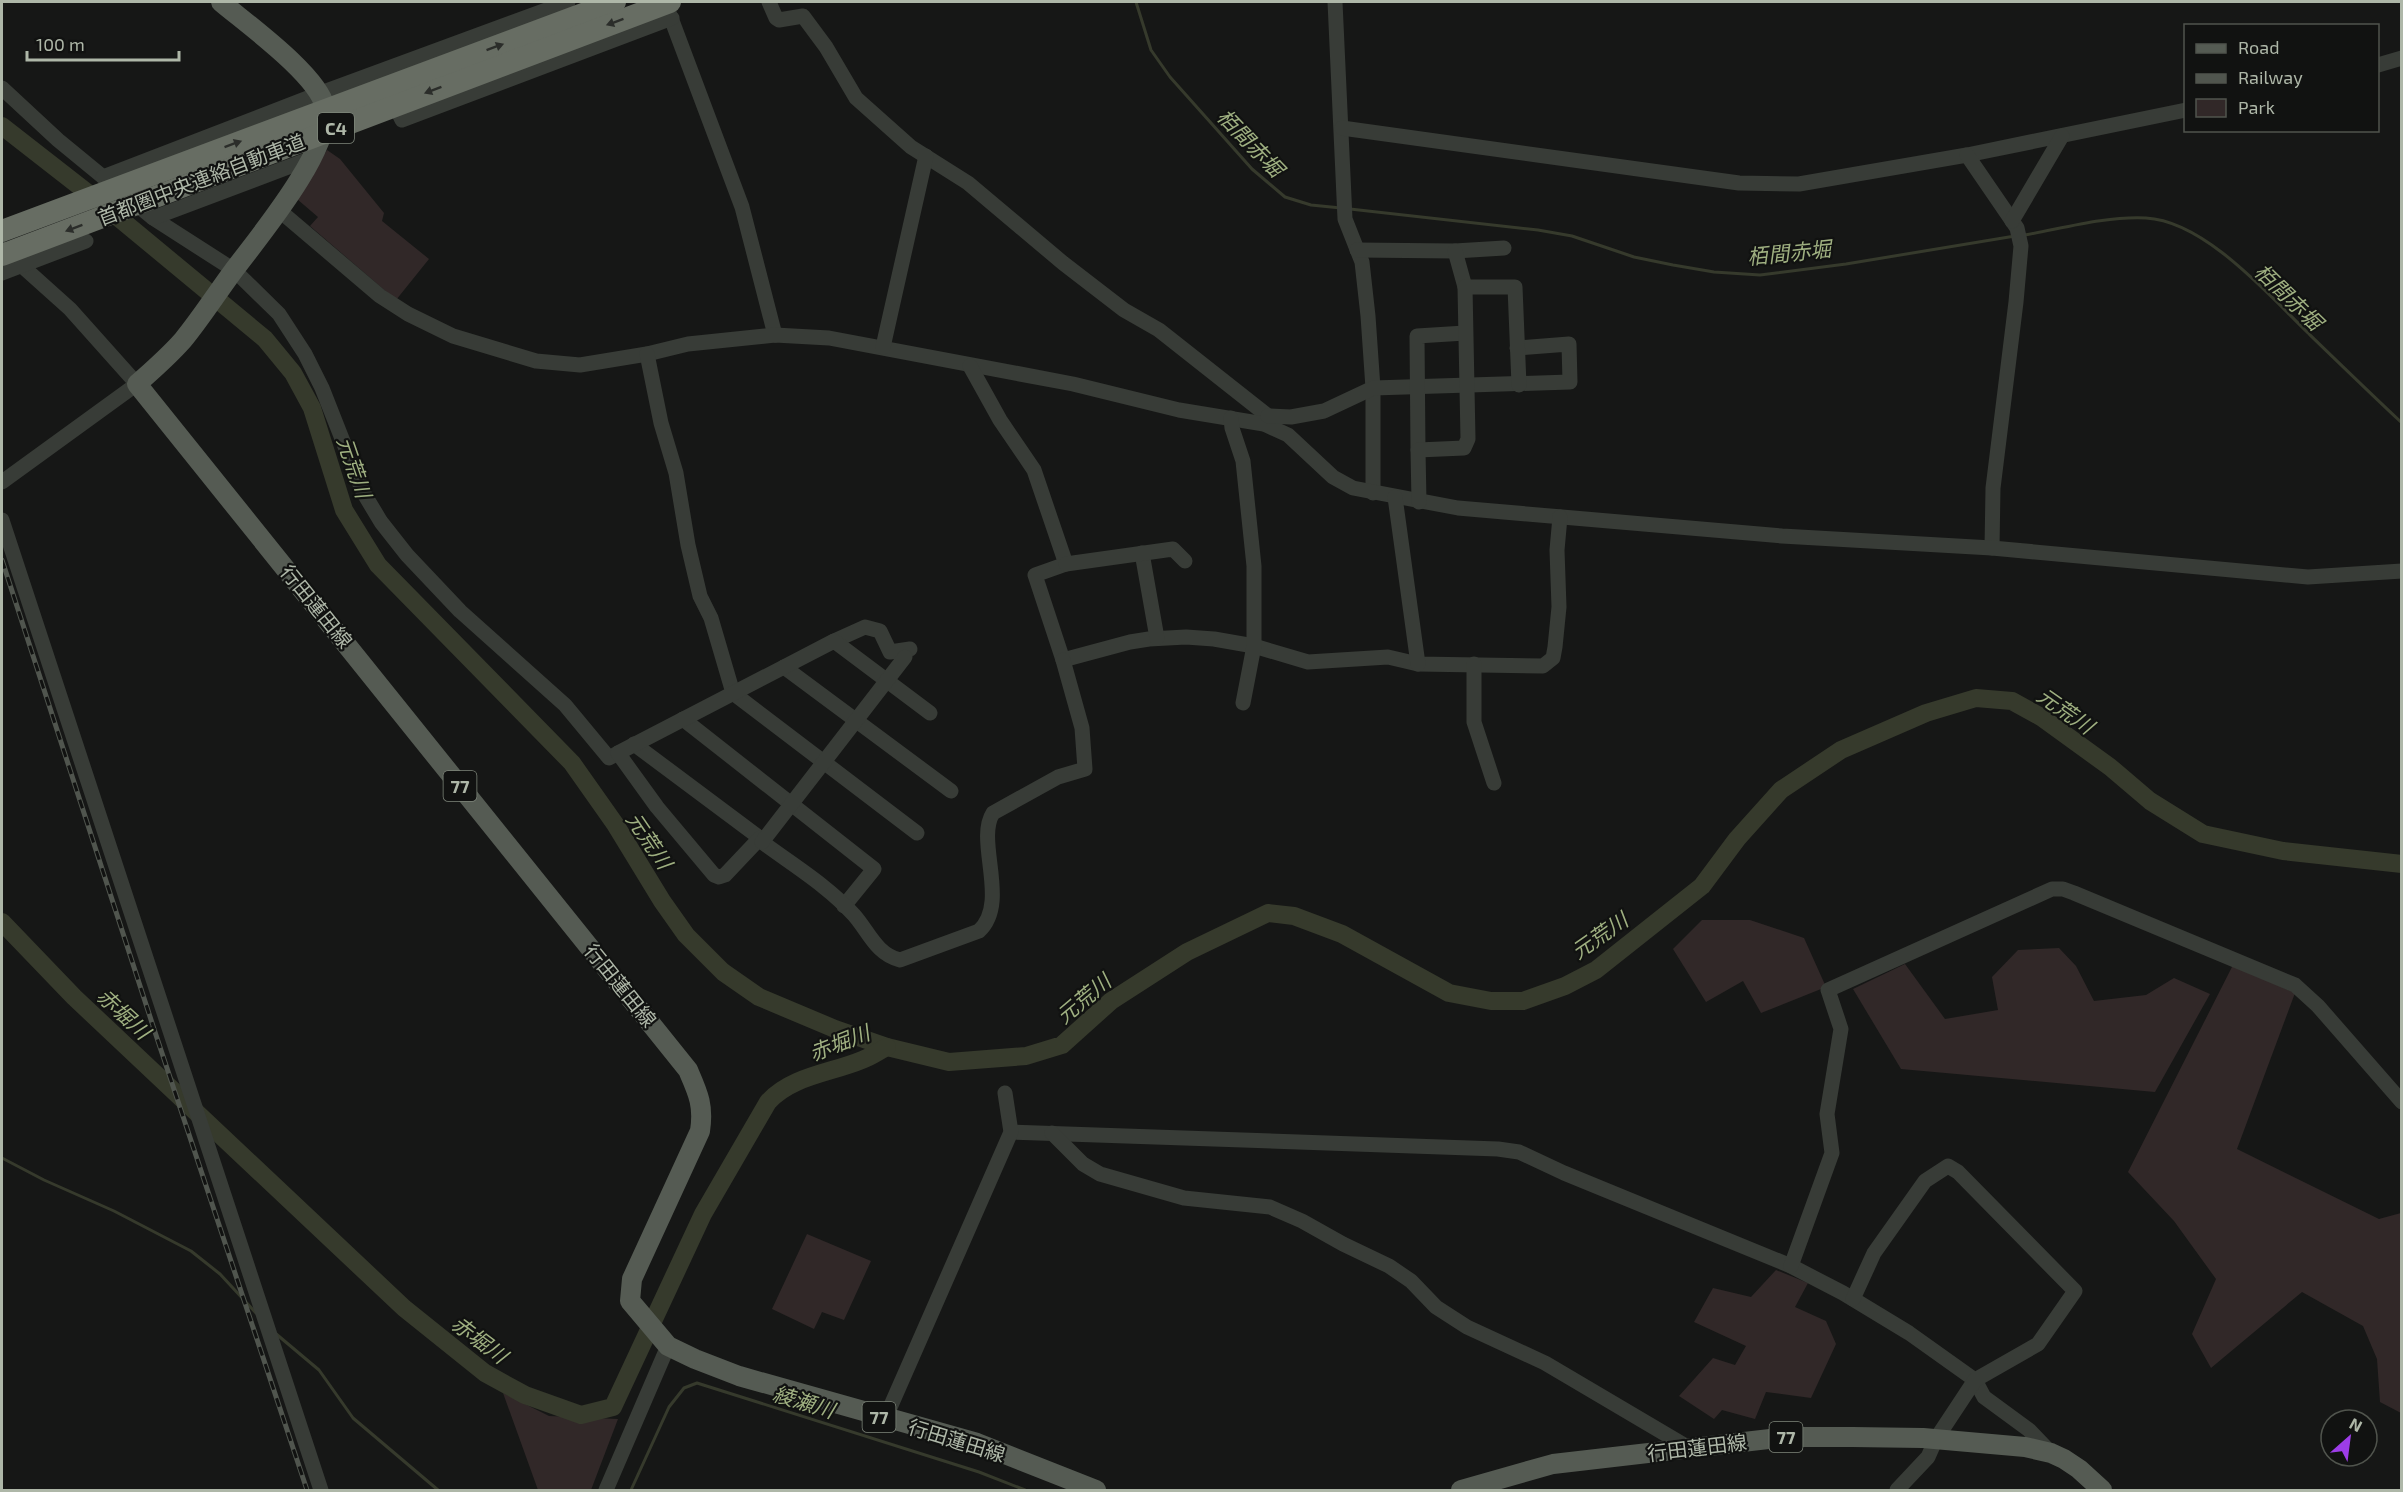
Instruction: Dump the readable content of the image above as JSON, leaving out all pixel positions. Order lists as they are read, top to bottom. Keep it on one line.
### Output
{"streets":{"highway":["C4","首都圏中央連絡自動車道"],"main road":["行田蓮田線","77"]},"water":["栢間赤堀","元荒川","赤堀川","綾瀬川"],"legend":["Road","Railway","Park"],"scale_bar":"100 m","north":"top right"}
